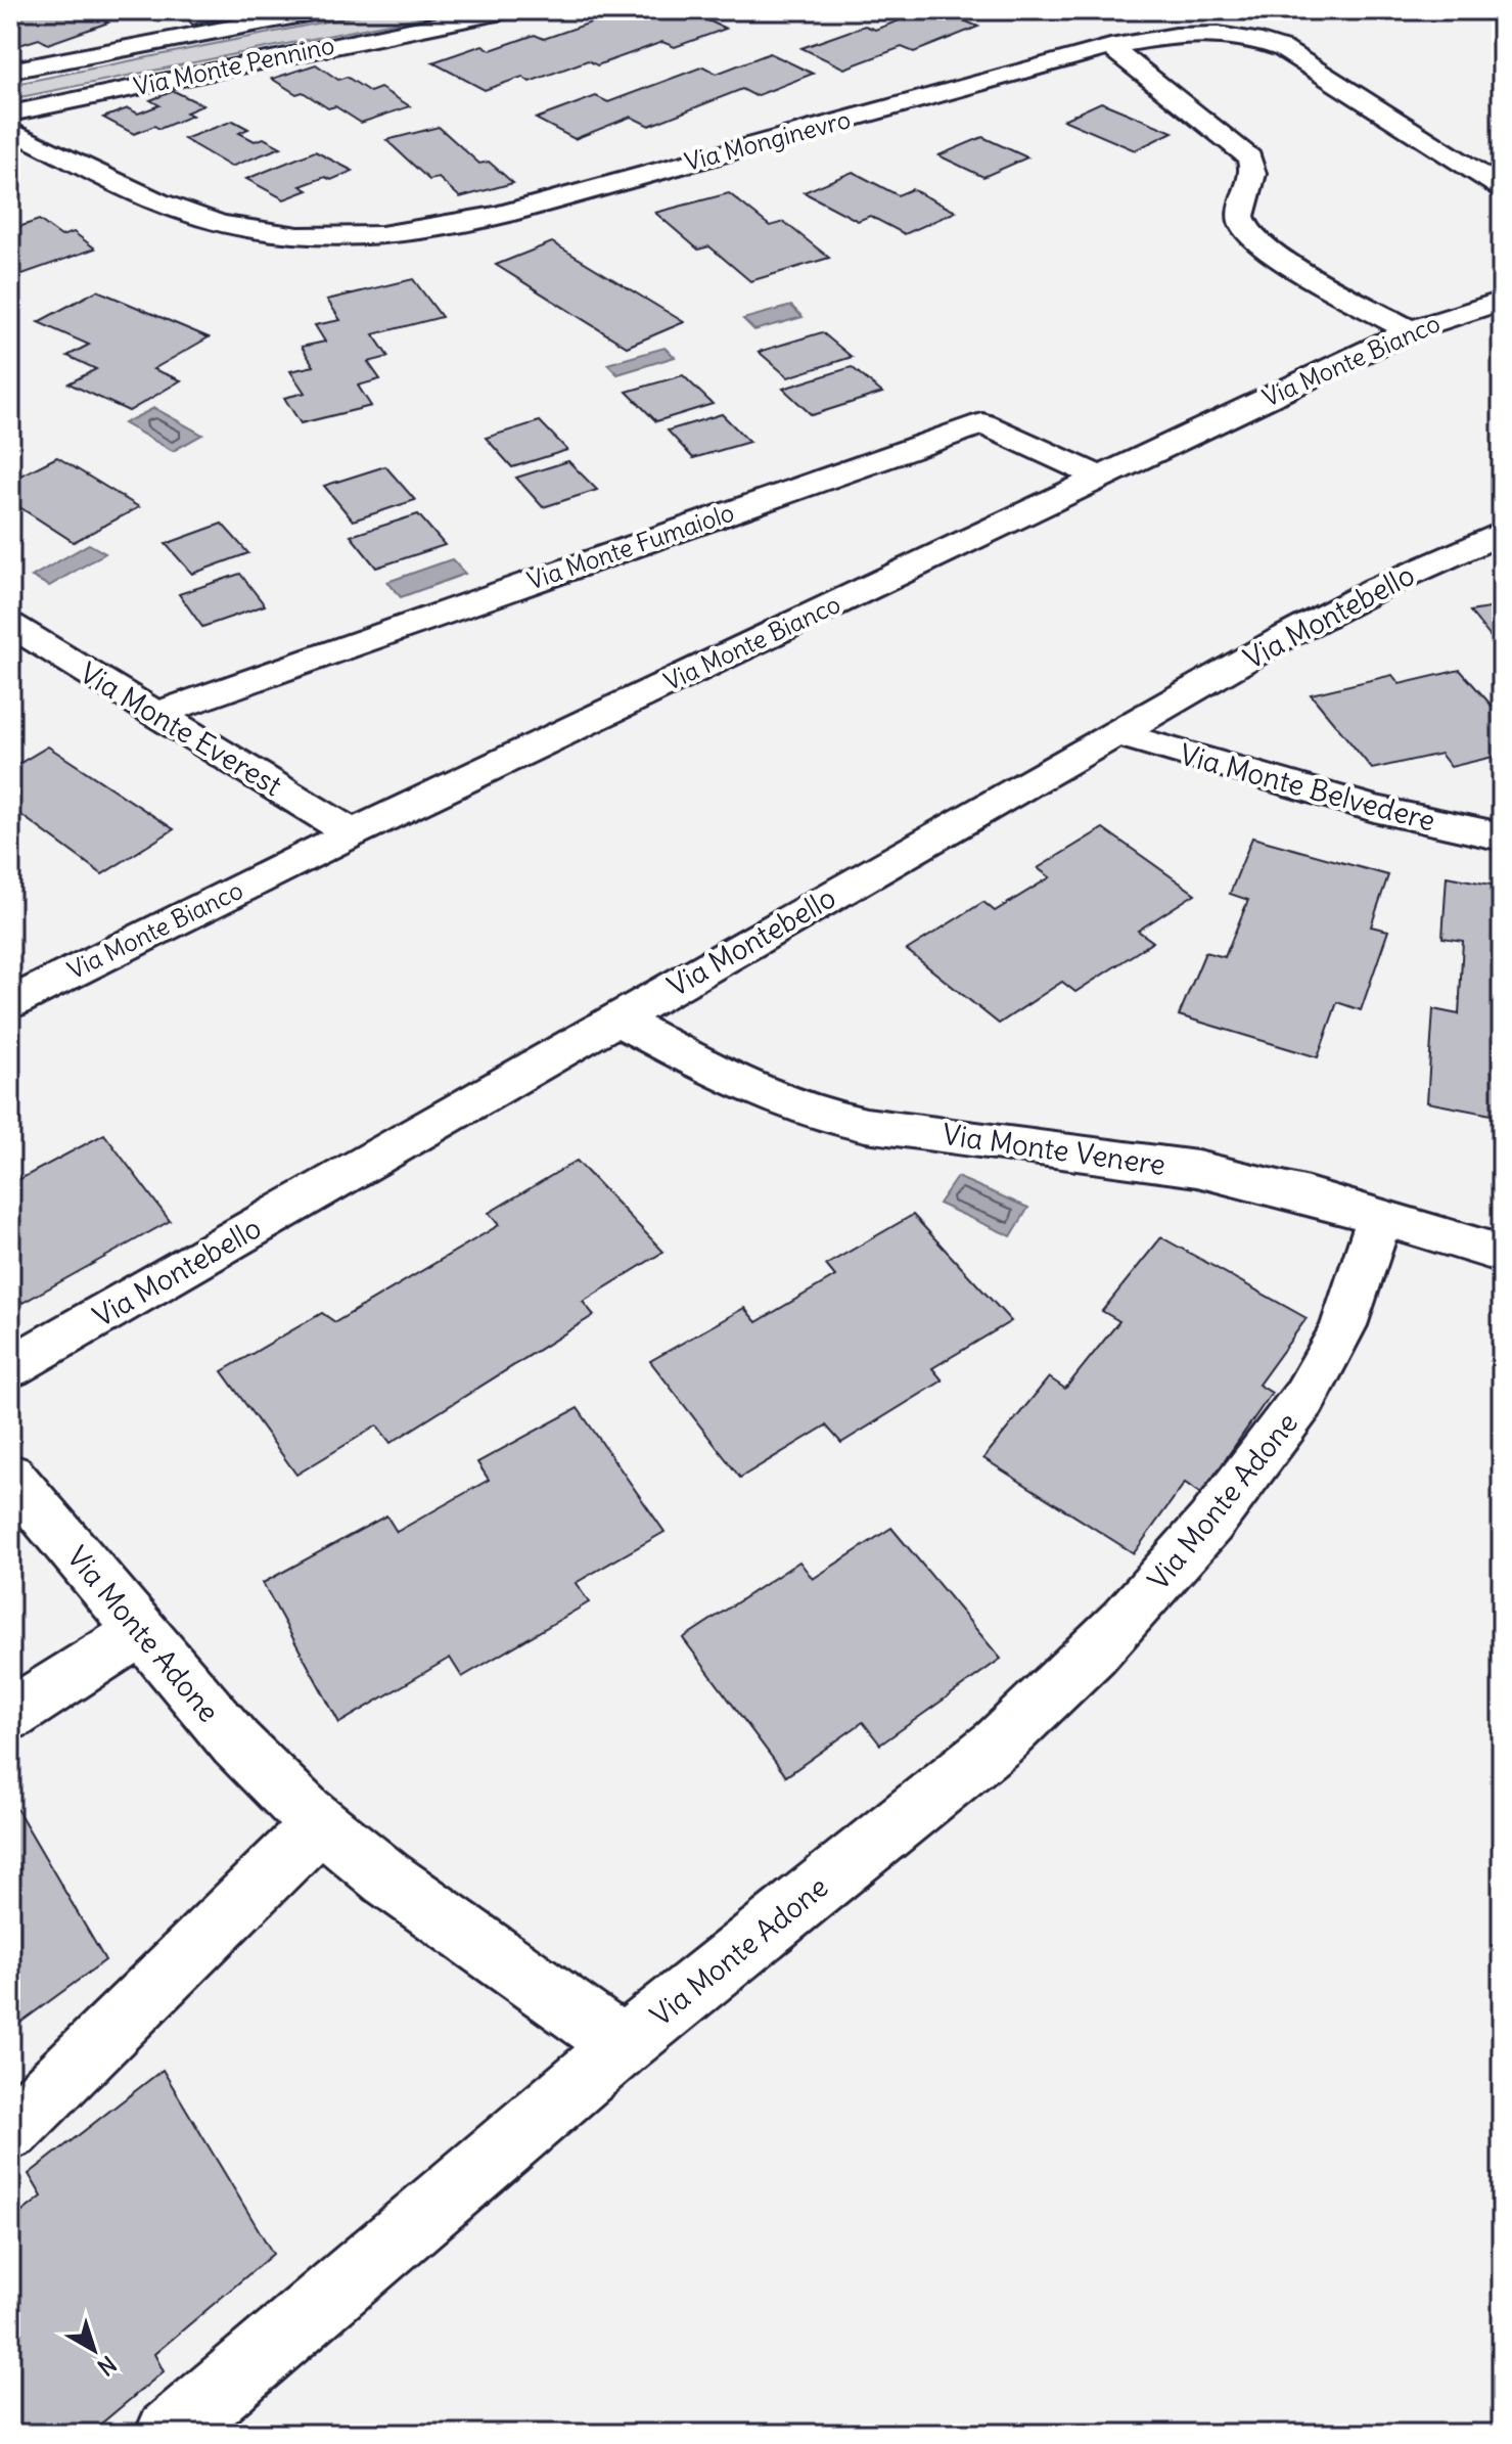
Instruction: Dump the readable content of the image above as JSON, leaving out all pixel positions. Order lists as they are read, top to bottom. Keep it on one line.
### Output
{"streets":{"street":["Via Monte Pennino","Via Monginevro","Via Monte Bianco","Via Monte Fumaiolo","Via Montebello","Via Monte Everest","Via Monte Belvedere","Via Monte Venere","Via Monte Adone"]},"crossings":[["Via Monte Bianco","Via Monte Fumaiolo"],["Via Monte Bianco","Via Monte Everest"],["Via Monte Fumaiolo","Via Monte Everest"],["Via Montebello","Via Monte Belvedere"],["Via Montebello","Via Monte Venere"],["Via Monte Venere","Via Monte Adone"]],"north":"bottom right"}
